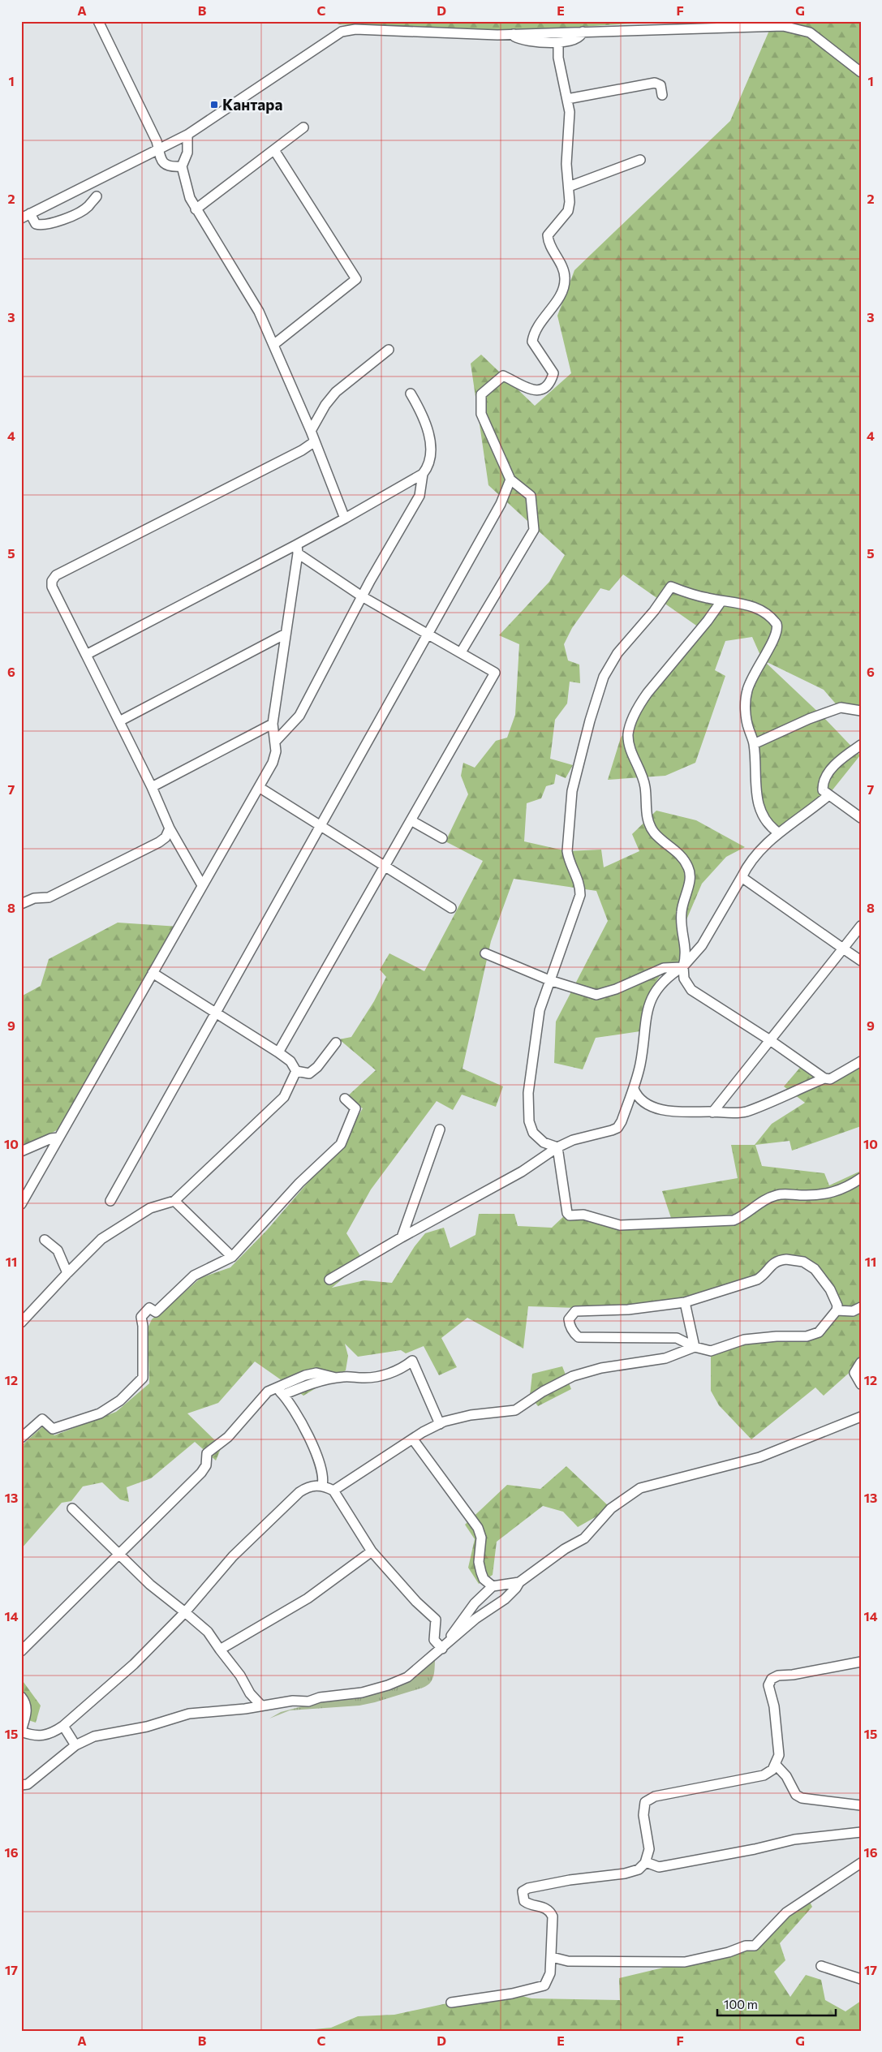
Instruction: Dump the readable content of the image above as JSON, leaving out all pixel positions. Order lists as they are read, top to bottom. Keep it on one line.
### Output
{"places":{"transit":["Кантара"]},"scale_bar":"100 m","grid":{"columns":["A","B","C","D","E","F","G"],"rows":["1","2","3","4","5","6","7","8","9","10","11","12","13","14","15","16","17"]}}
